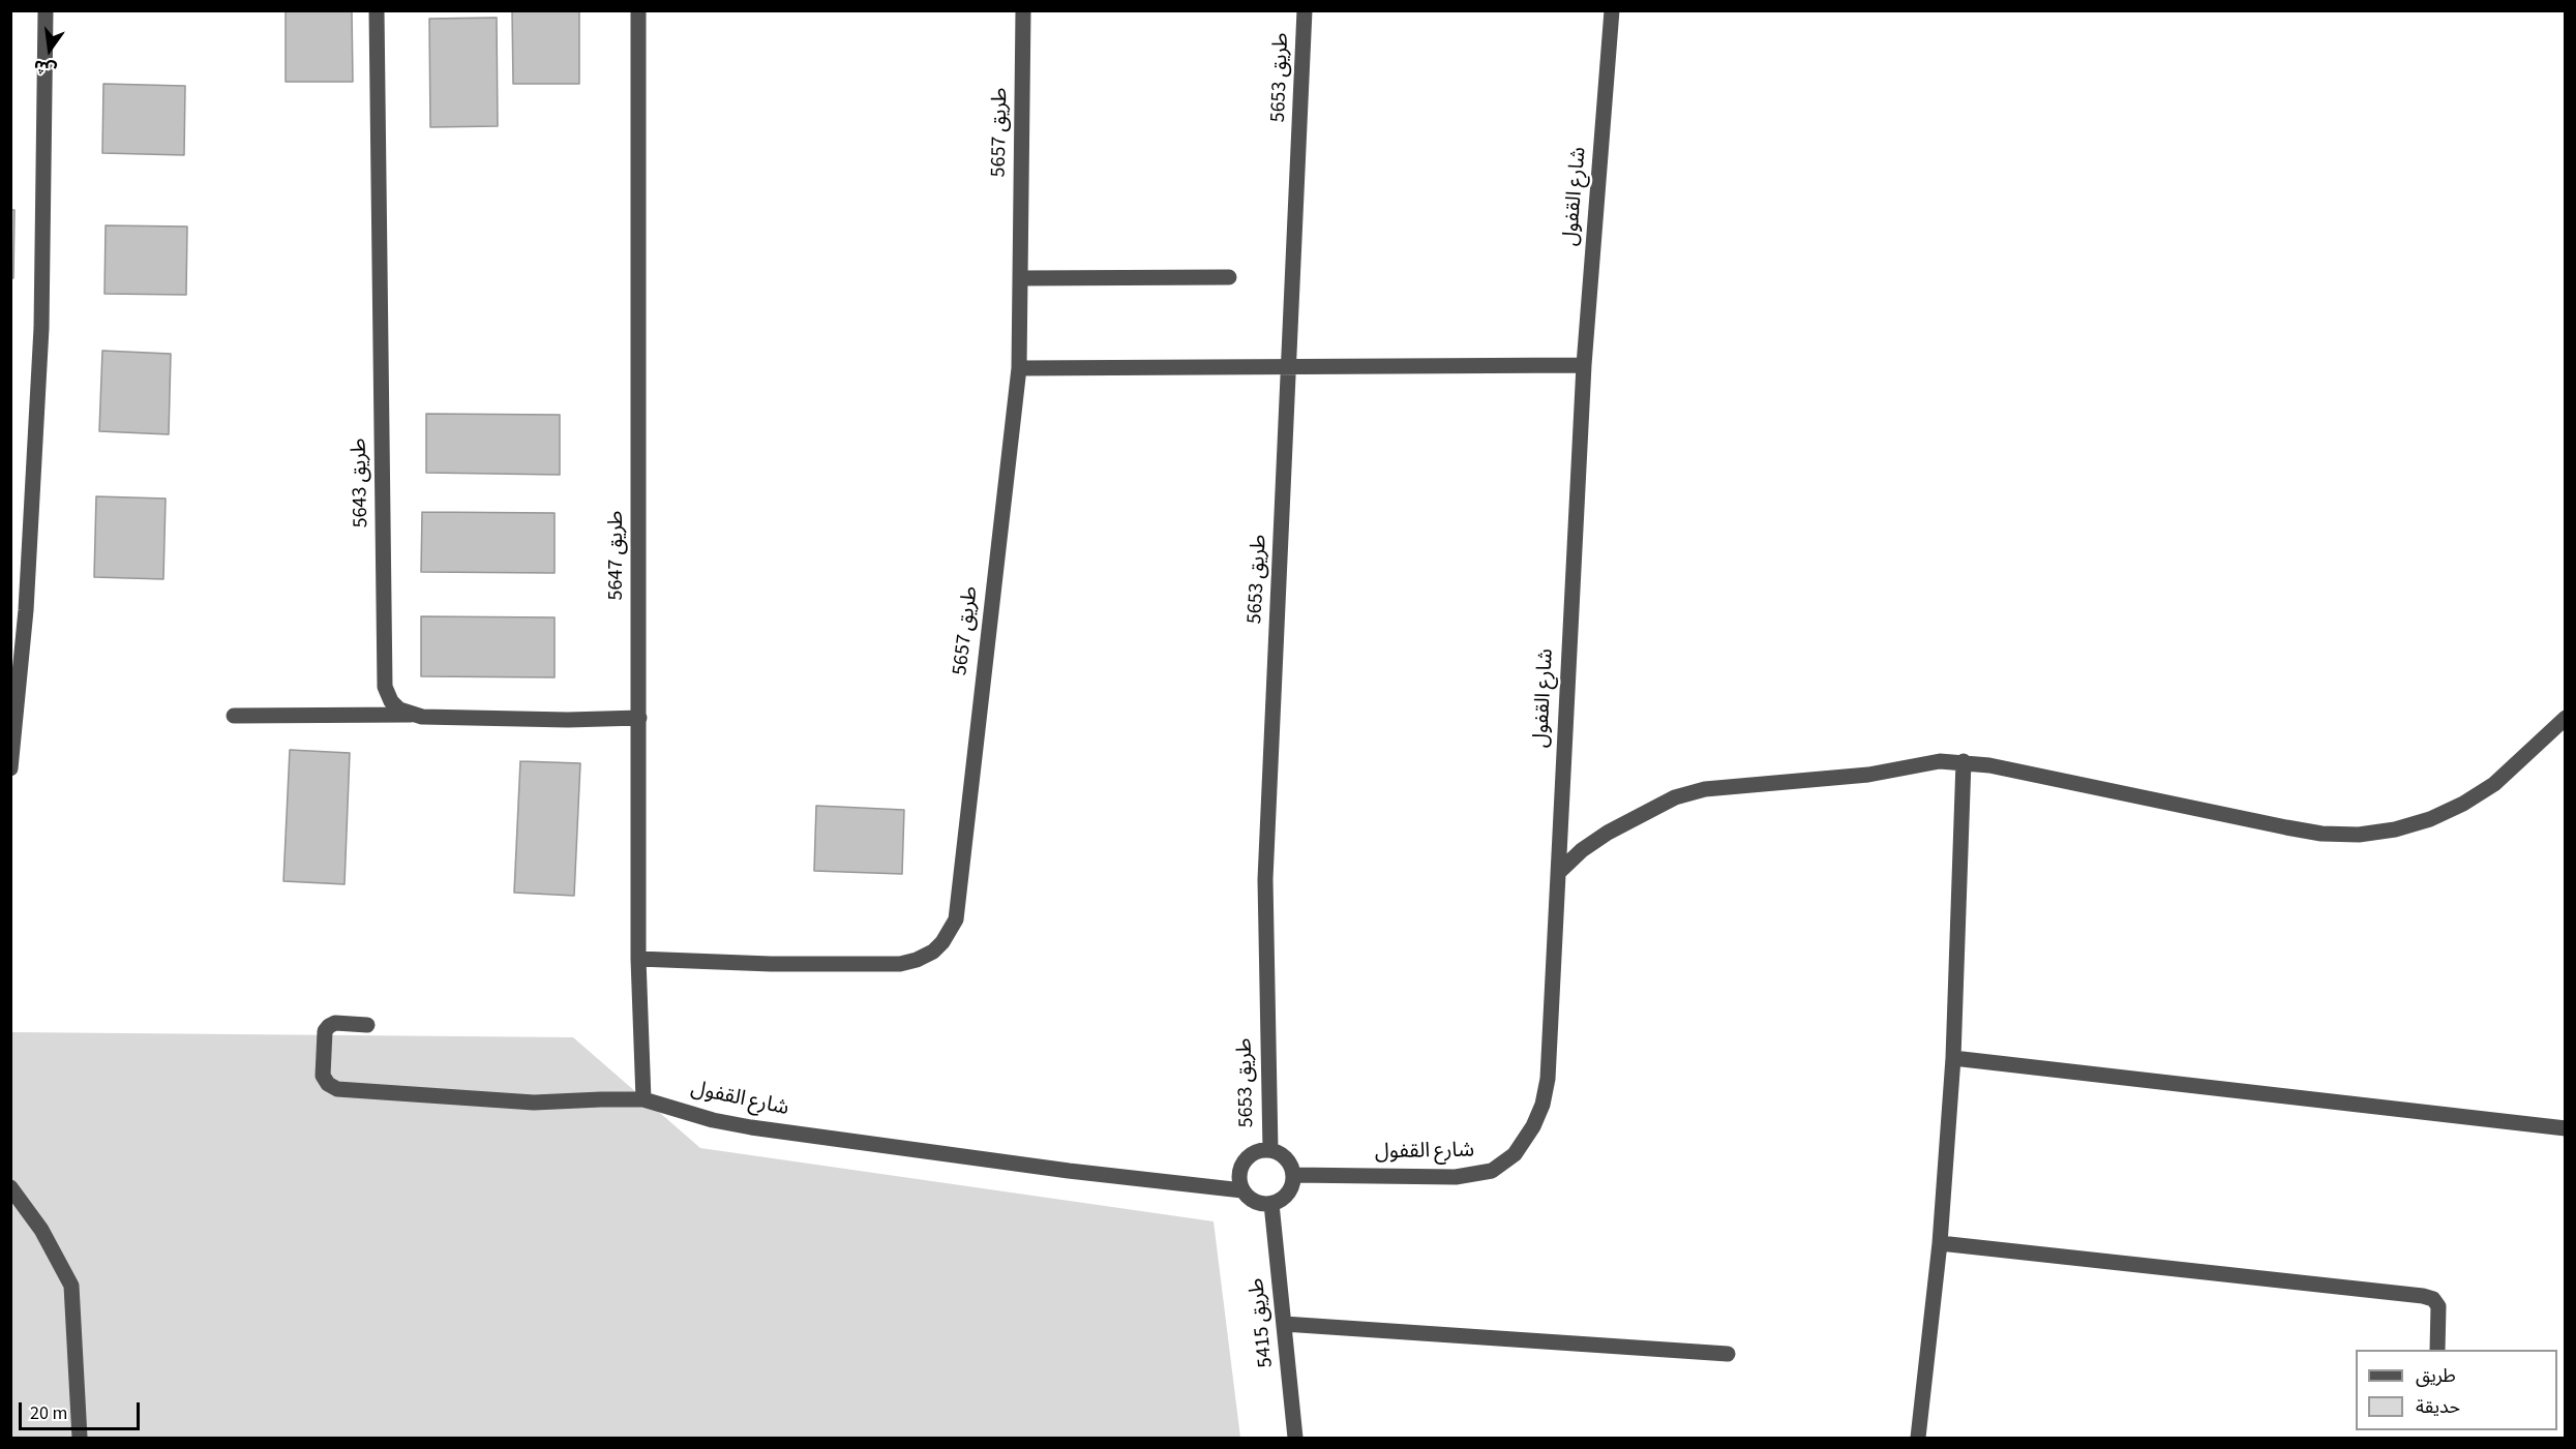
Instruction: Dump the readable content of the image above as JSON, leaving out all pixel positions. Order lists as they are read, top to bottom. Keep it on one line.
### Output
{"streets":{"street":["طريق 5653","طريق 5657","شارع القفول","طريق 5643","طريق 5647","طريق 5415"]},"crossings":[["طريق 5653","شارع القفول"],["طريق 5653","طريق 5415"],["طريق 5657","طريق 5647"],["شارع القفول","طريق 5647"],["شارع القفول","طريق 5415"]],"legend":["طريق","حديقة"],"scale_bar":"20 m","north":"bottom"}
